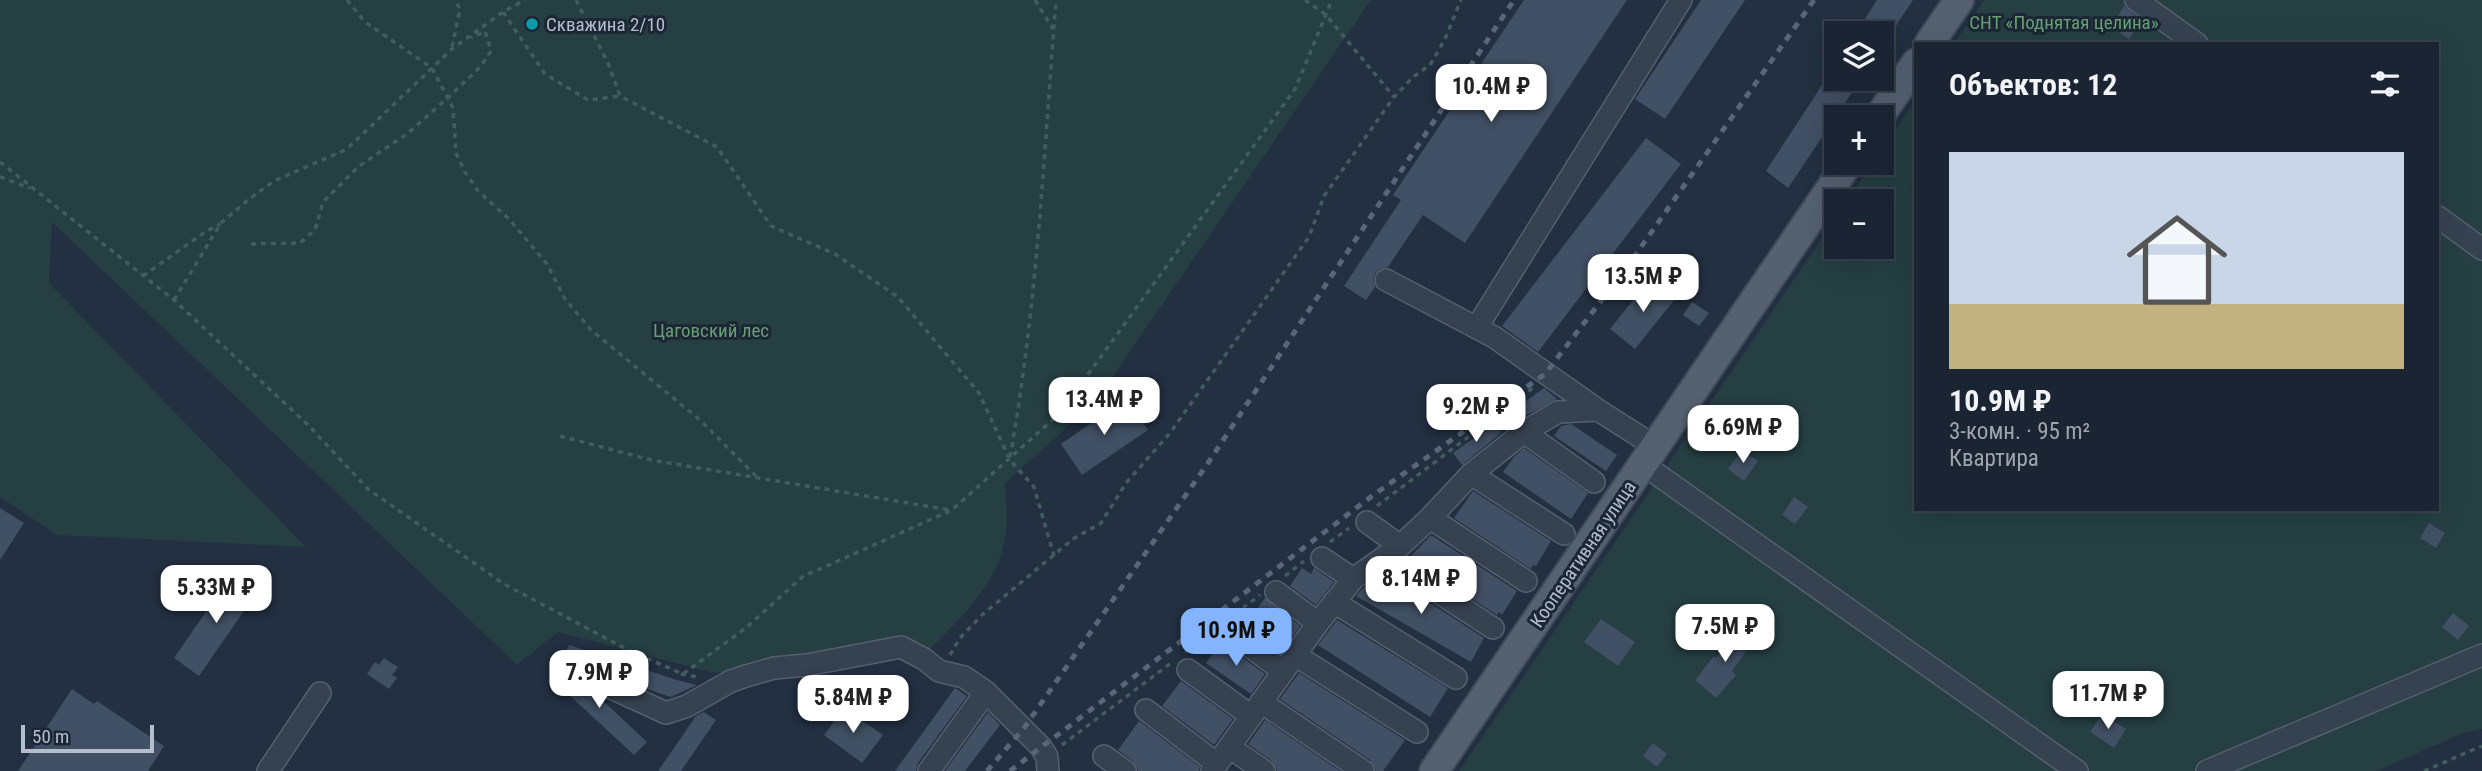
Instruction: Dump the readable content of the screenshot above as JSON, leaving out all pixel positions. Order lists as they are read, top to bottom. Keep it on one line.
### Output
{"streets":{"main road":["Кооперативная улица"]},"parks":["СНТ «Поднятая целина»","Цаговский лес"],"places":["Скважина 2/10"],"scale_bar":"50 m","page":{"map_buttons":["+","−"],"heading":"Объектов: 12","price":["10.4M ₽","13.5M ₽","13.4M ₽","9.2M ₽","6.69M ₽","8.14M ₽","5.33M ₽","7.5M ₽","10.9M ₽","7.9M ₽","11.7M ₽","5.84M ₽"],"list":[{"name":"10.9M ₽","note":"3-комн. · 95 m² · Квартира"}],"scale":"50 m"}}
